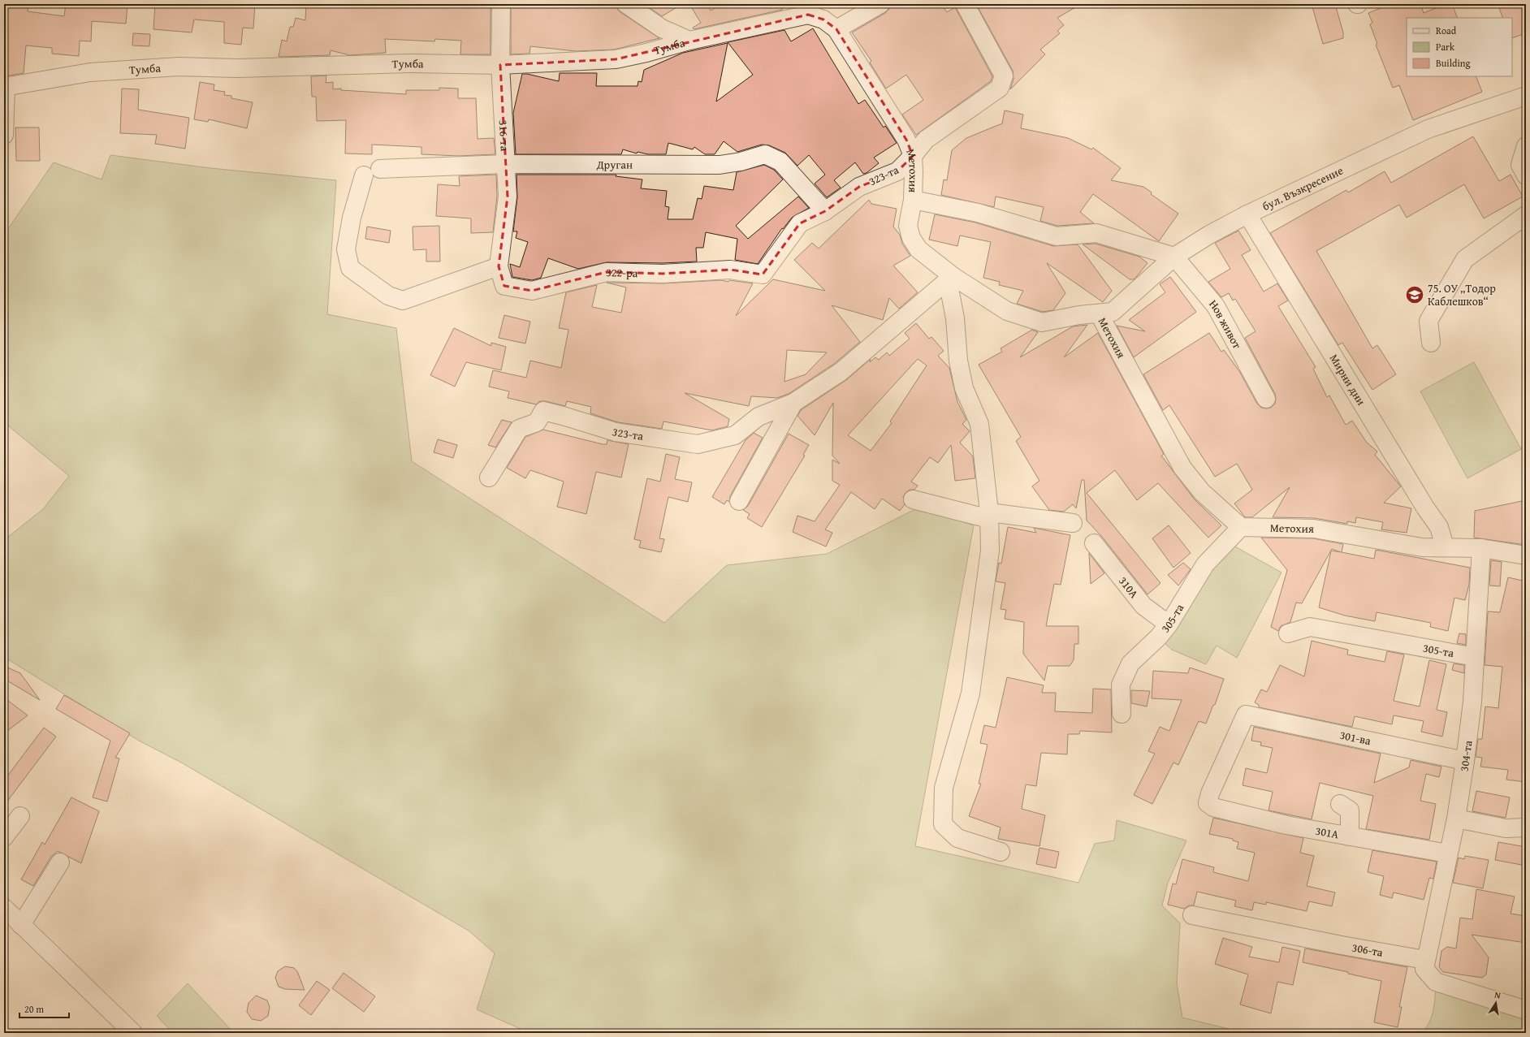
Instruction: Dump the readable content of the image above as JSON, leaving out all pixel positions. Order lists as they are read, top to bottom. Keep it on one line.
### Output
{"streets":{"street":["Тумба","316-та","Друган","Метохия","323-та","бул. Възкресение","322-ра","Нов живот","Мирни дни","310А","305-та","301-ва","304-та","301А","306-та"]},"crossings":[["Тумба","316-та"],["Тумба","Метохия"],["316-та","Друган"],["316-та","322-ра"],["Друган","323-та"],["Метохия","323-та"],["Метохия","бул. Възкресение"],["Метохия","Мирни дни"],["Метохия","305-та"],["Метохия","304-та"],["323-та","322-ра"],["бул. Възкресение","Нов живот"],["бул. Възкресение","Мирни дни"],["310А","305-та"],["305-та","304-та"],["301-ва","304-та"],["301-ва","301А"],["304-та","301А"],["304-та","306-та"]],"places":{"school or university":["75. ОУ „Тодор Каблешков“"]},"legend":["Road","Park","Building"],"scale_bar":"20 m","north":"top"}
